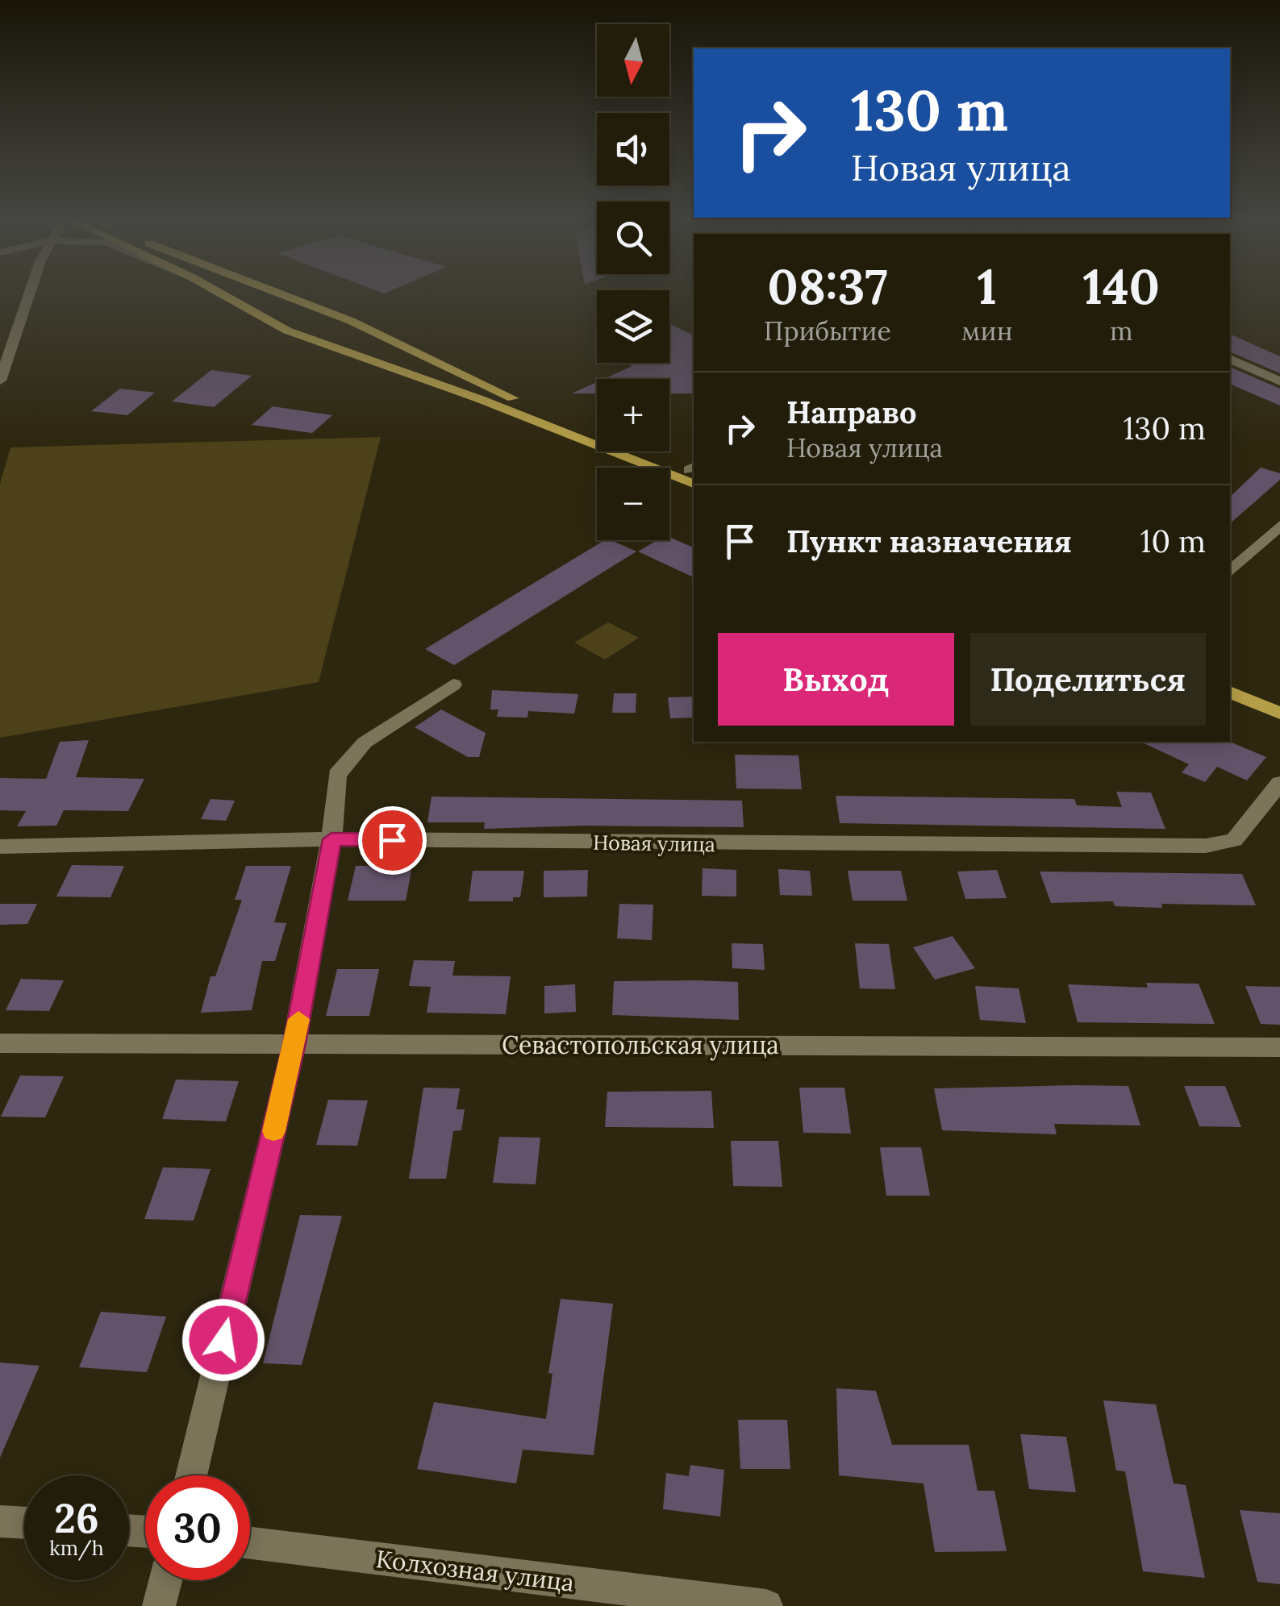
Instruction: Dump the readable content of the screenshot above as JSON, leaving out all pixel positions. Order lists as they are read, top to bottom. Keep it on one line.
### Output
{"streets":{"street":["Новая улица","Севастопольская улица","Колхозная улица"]},"north":"bottom","page":{"map_buttons":["+","−"],"turn":["130 m","Новая улица"],"eta":["08:37","Прибытие","1","мин","140","m"],"list":[{"name":"Направо","note":"Новая улица","value":"130 m"},{"name":"Пункт назначения","value":"10 m"}],"buttons":["Выход","Поделиться"],"speed":"26 km/h","limit":"30"}}
